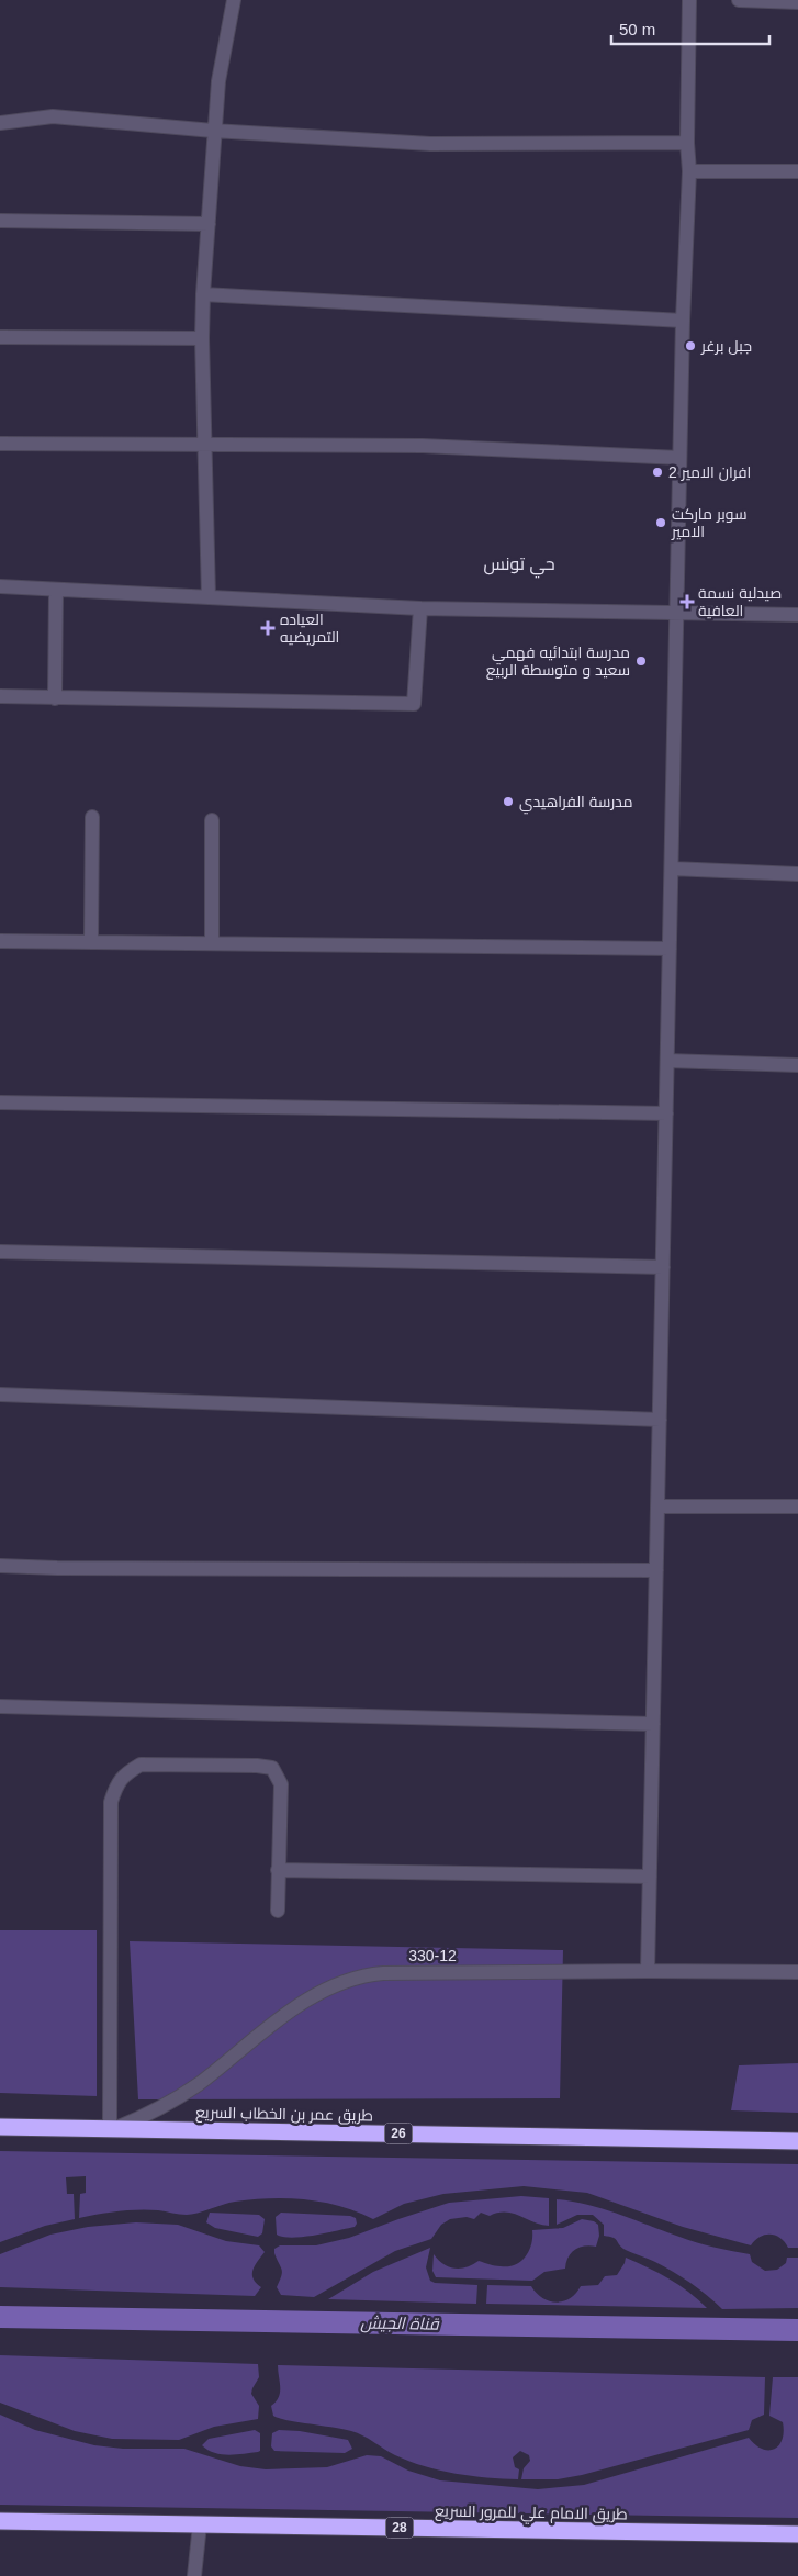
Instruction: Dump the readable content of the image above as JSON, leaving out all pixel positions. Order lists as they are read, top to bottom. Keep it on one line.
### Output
{"streets":{"highway":["طريق عمر بن الخطاب السريع","26","طريق الامام علي للمرور السريع","28"],"street":["330-12"]},"crossings":[["330-12","طريق عمر بن الخطاب السريع"]],"districts":["حي تونس"],"water":["قناة الجيش"],"places":{"other":["جبل برغر","افران الامير 2","سوبر ماركت الامير","مدرسة ابتدائيه فهمي سعيد و متوسطة الربيع","مدرسة الفراهيدي"],"health":["صيدلية نسمة العافية","العياده التمريضيه"]},"scale_bar":"50 m"}
